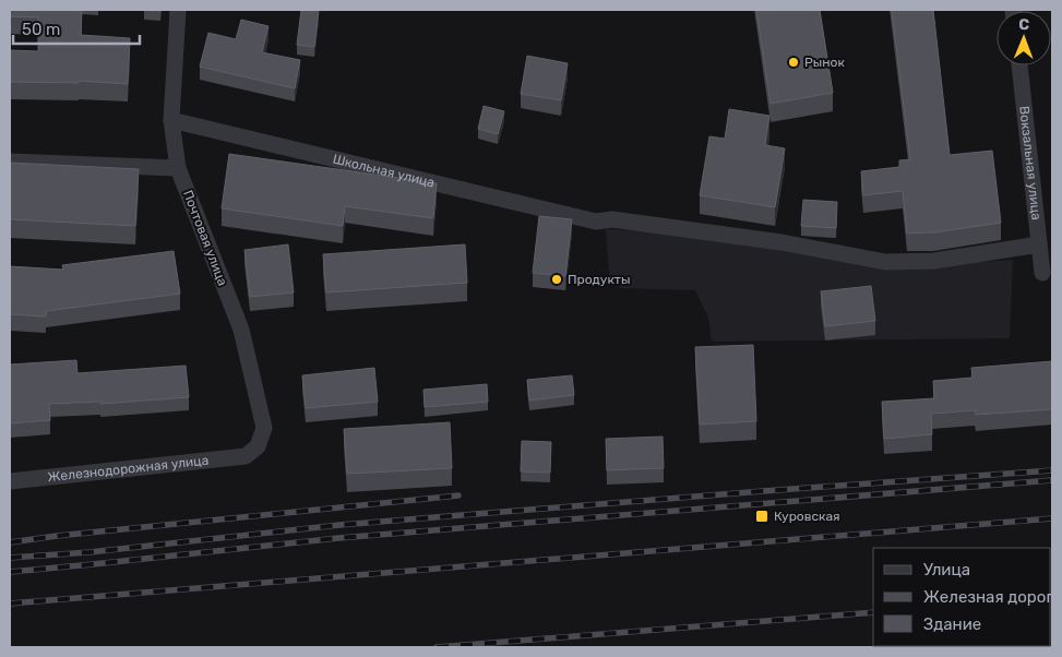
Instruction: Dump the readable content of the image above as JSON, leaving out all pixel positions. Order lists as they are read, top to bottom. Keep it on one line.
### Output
{"streets":{"street":["Вокзальная улица","Школьная улица","Почтовая улица","Железнодорожная улица"]},"crossings":[["Вокзальная улица","Школьная улица"],["Школьная улица","Почтовая улица"],["Почтовая улица","Железнодорожная улица"]],"places":{"other":["Рынок","Продукты"],"transit":["Куровская"]},"legend":["Улица","Железная дорога","Здание"],"scale_bar":"50 m","north":"top"}
